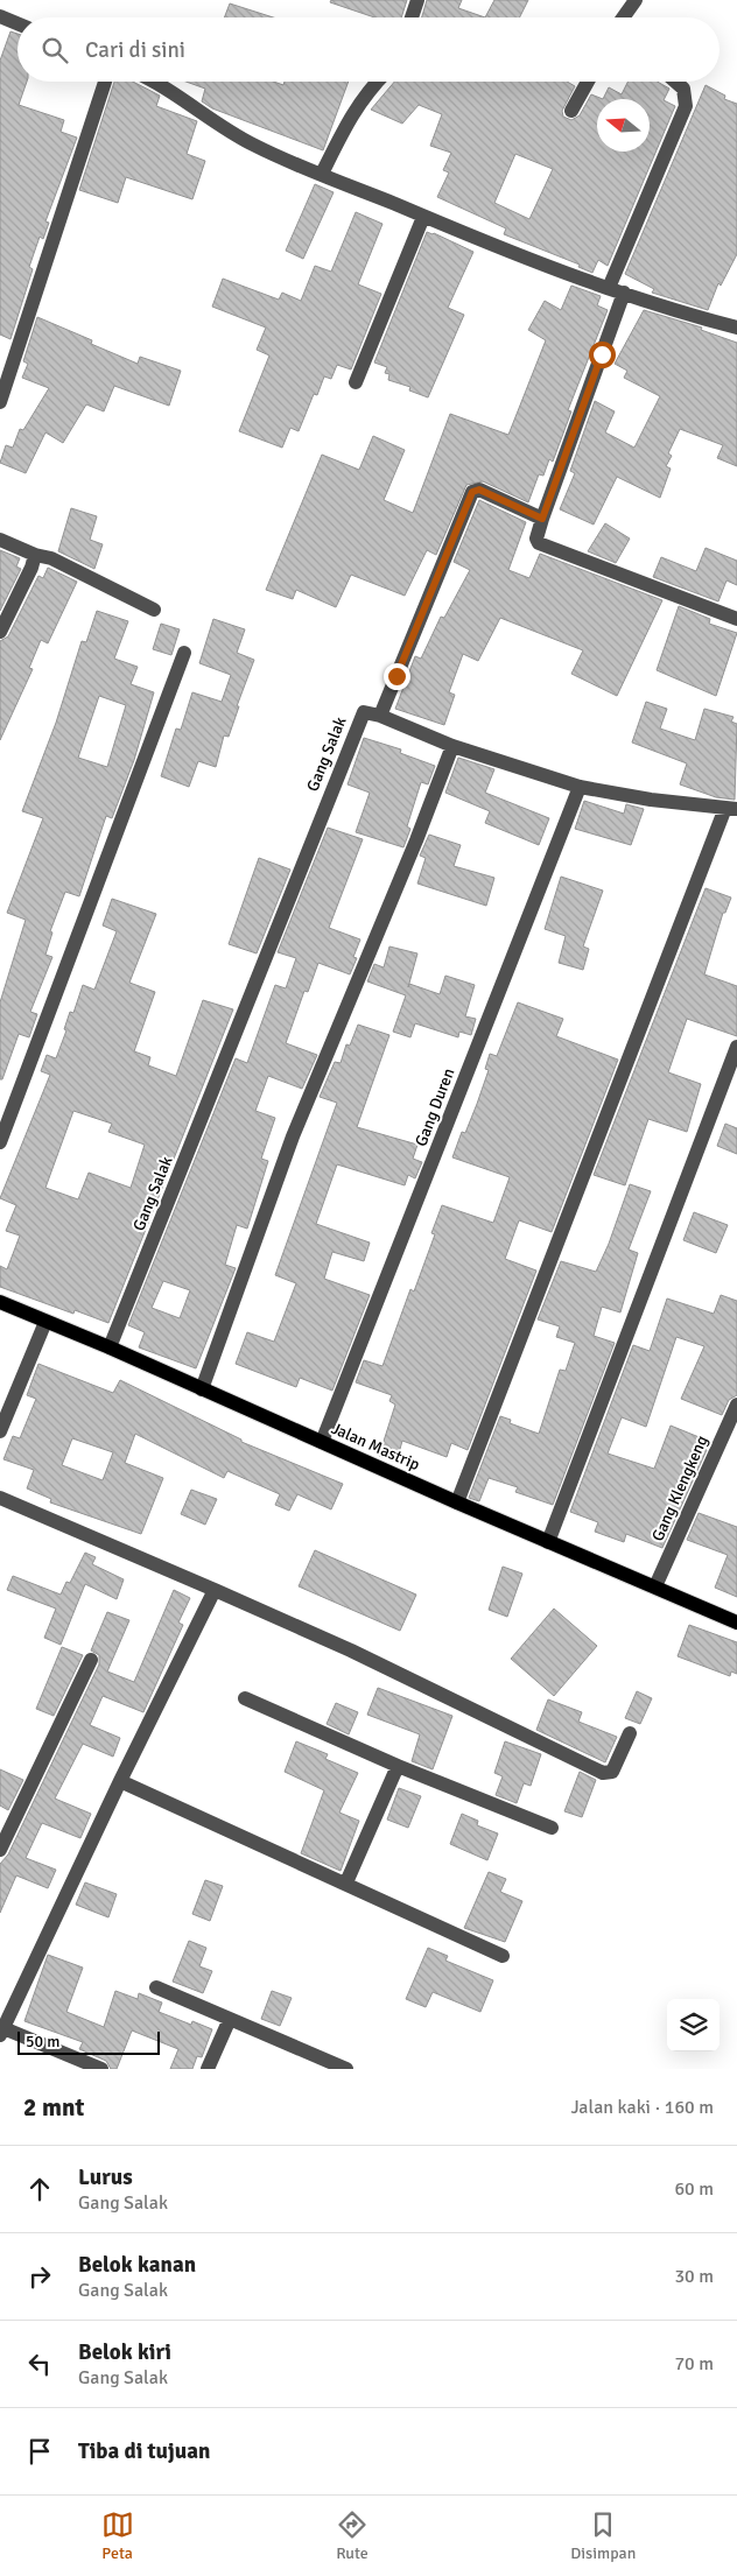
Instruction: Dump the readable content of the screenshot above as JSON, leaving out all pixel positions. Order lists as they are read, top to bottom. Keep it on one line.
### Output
{"streets":{"main road":["Jalan Mastrip"],"street":["Gang Salak","Gang Duren","Gang Klengkeng"]},"crossings":[["Gang Salak","Jalan Mastrip"],["Gang Duren","Jalan Mastrip"],["Jalan Mastrip","Gang Klengkeng"]],"scale_bar":"50 m","north":"left","page":{"search":"Cari di sini","scale":"50 m","heading":["2 mnt","Jalan kaki · 160 m"],"list":[["Lurus","Gang Salak","60 m"],["Belok kanan","Gang Salak","30 m"],["Belok kiri","Gang Salak","70 m"],"Tiba di tujuan"],"nav":["Peta","Rute","Disimpan"]}}
